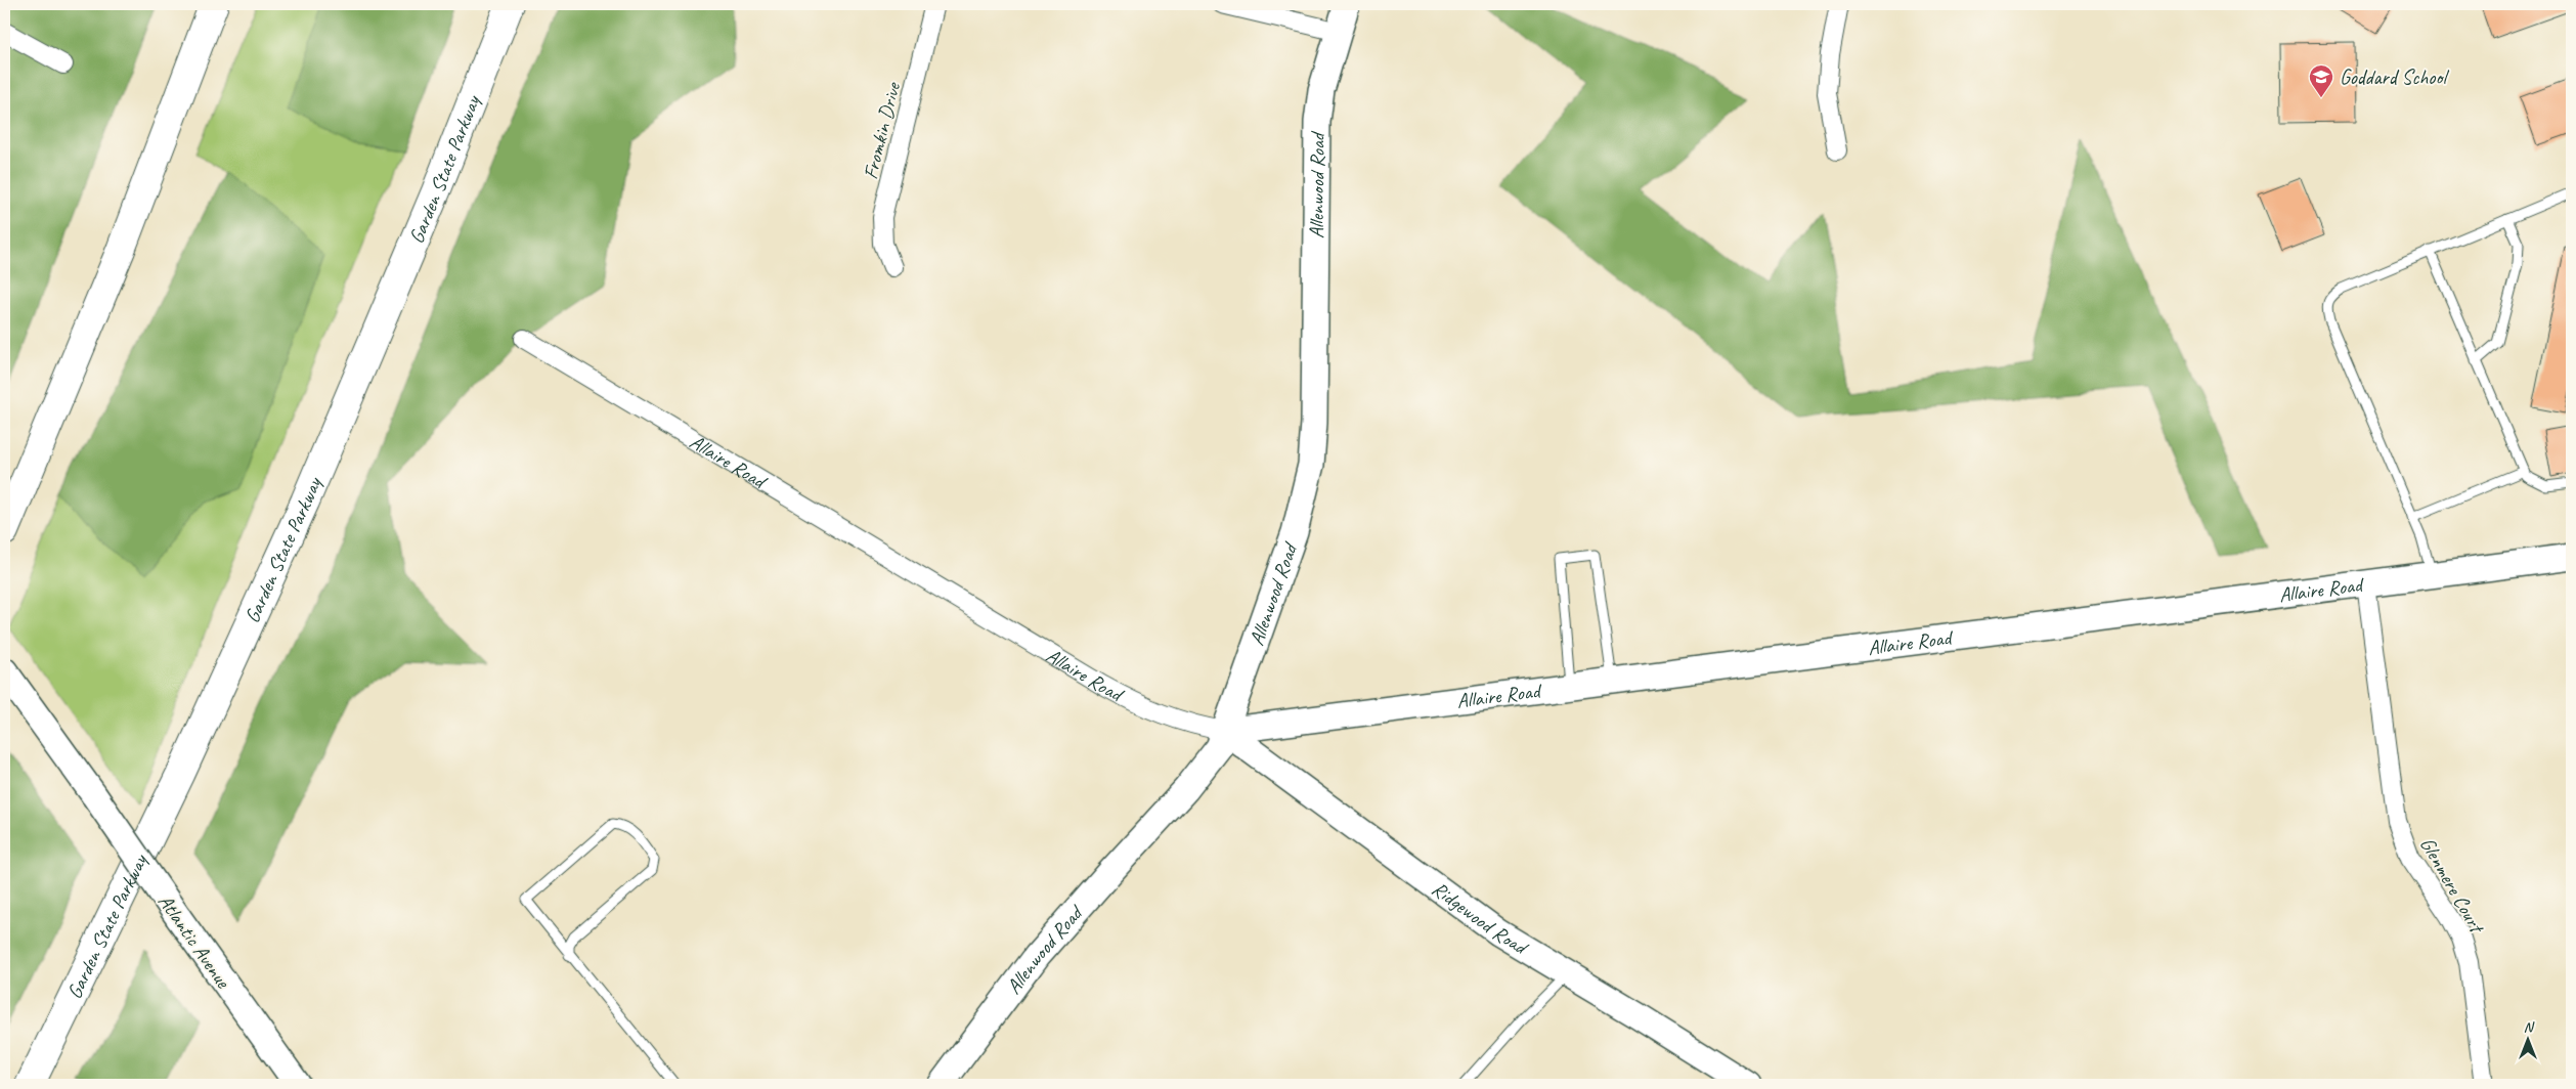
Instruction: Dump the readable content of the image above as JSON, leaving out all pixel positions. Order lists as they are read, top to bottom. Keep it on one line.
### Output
{"streets":{"highway":["Garden State Parkway"],"main road":["Allenwood Road","Allaire Road","Ridgewood Road","Atlantic Avenue"],"street":["Fromkin Drive","Glenmere Court"]},"crossings":[["Allenwood Road","Allaire Road"],["Allenwood Road","Ridgewood Road"],["Allaire Road","Glenmere Court"],["Allaire Road","Ridgewood Road"]],"places":{"school or university":["Goddard School"]},"north":"top"}
